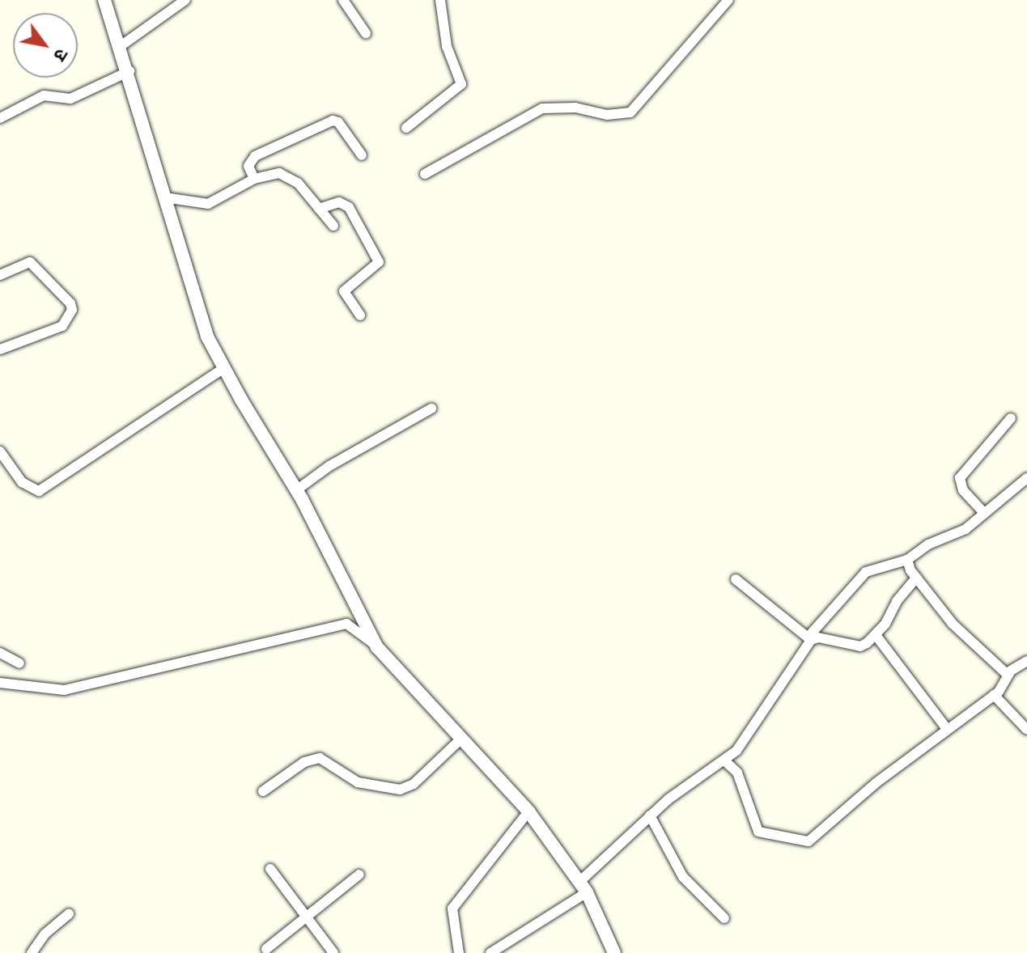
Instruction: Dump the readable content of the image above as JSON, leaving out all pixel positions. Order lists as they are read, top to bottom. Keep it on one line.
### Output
{"north":"bottom right"}
